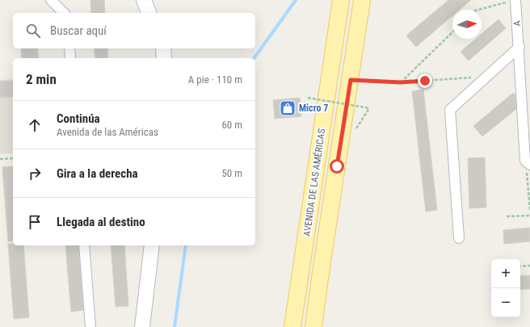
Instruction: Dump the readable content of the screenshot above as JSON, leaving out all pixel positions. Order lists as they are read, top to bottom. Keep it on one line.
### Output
{"streets":{"main road":["AVENIDA DE LAS AMÉRICAS"],"street":["A"]},"places":{"shop":["Micro 7"]},"north":"right","page":{"search":"Buscar aquí","heading":["2 min","A pie · 110 m"],"list":[["Continúa","Avenida de las Américas","60 m"],["Gira a la derecha","50 m"],"Llegada al destino"],"map_buttons":["+","−"]}}
